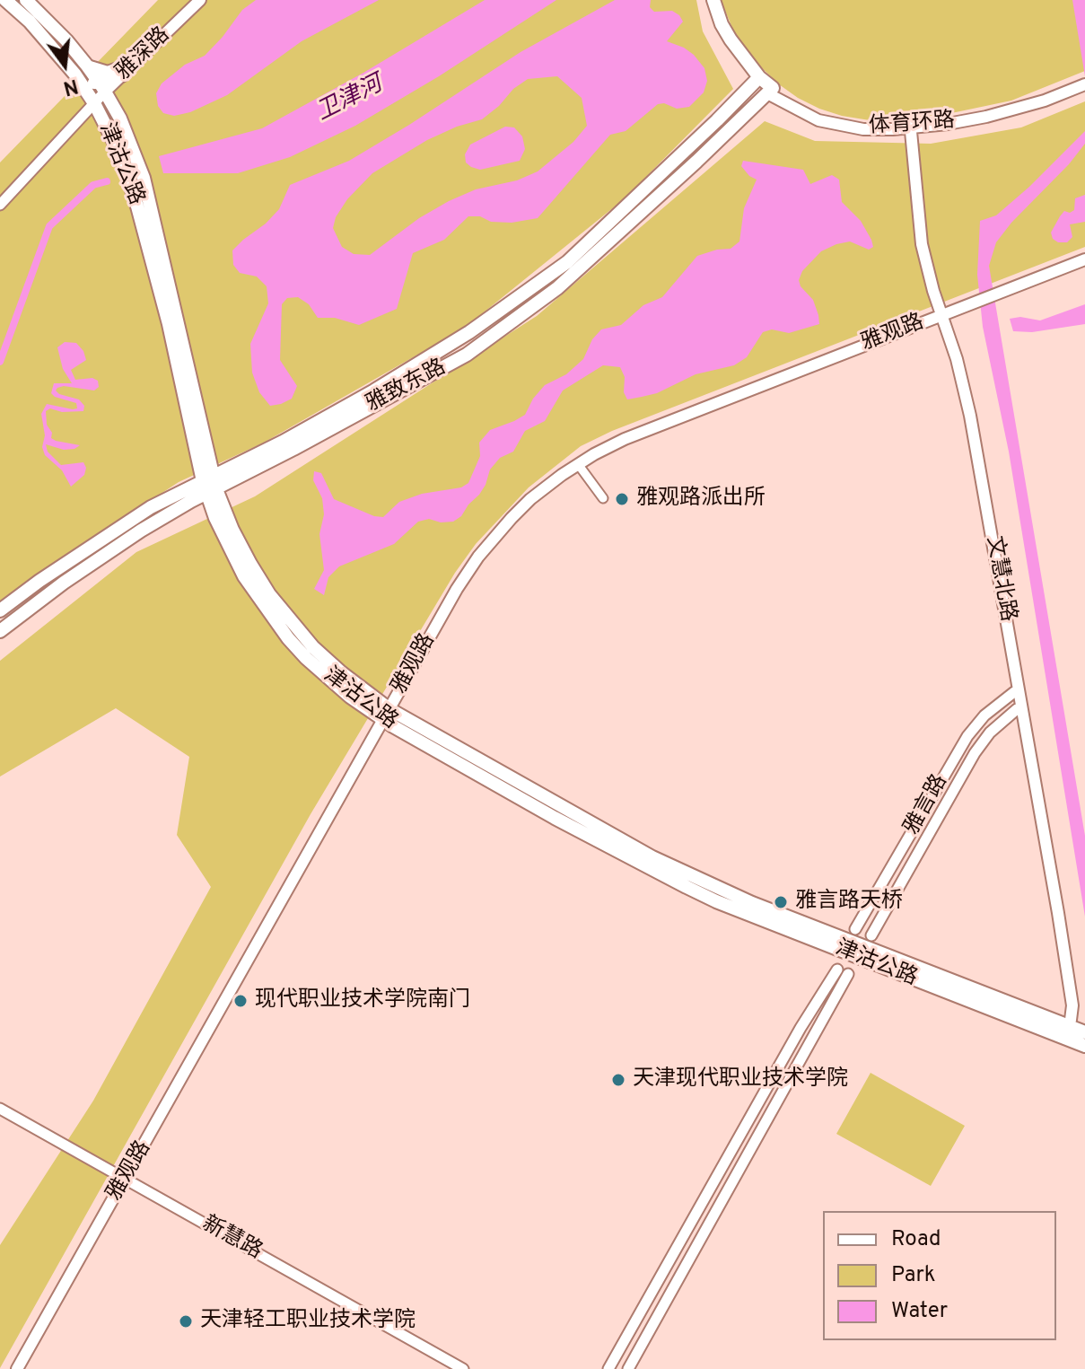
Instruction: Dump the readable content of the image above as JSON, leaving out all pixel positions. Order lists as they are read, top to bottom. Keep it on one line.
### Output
{"streets":{"main road":["雅深路","体育环路","津沽公路","雅观路","雅致东路","文慧北路"],"street":["雅言路","新慧路"]},"crossings":[["雅深路","津沽公路"],["体育环路","雅致东路"],["体育环路","文慧北路"],["津沽公路","雅观路"],["津沽公路","雅致东路"],["津沽公路","文慧北路"],["雅观路","文慧北路"],["雅观路","新慧路"],["文慧北路","雅言路"]],"water":["卫津河"],"places":["雅观路派出所","雅言路天桥","现代职业技术学院南门","天津现代职业技术学院","天津轻工职业技术学院"],"legend":["Road","Park","Water"],"north":"bottom"}
